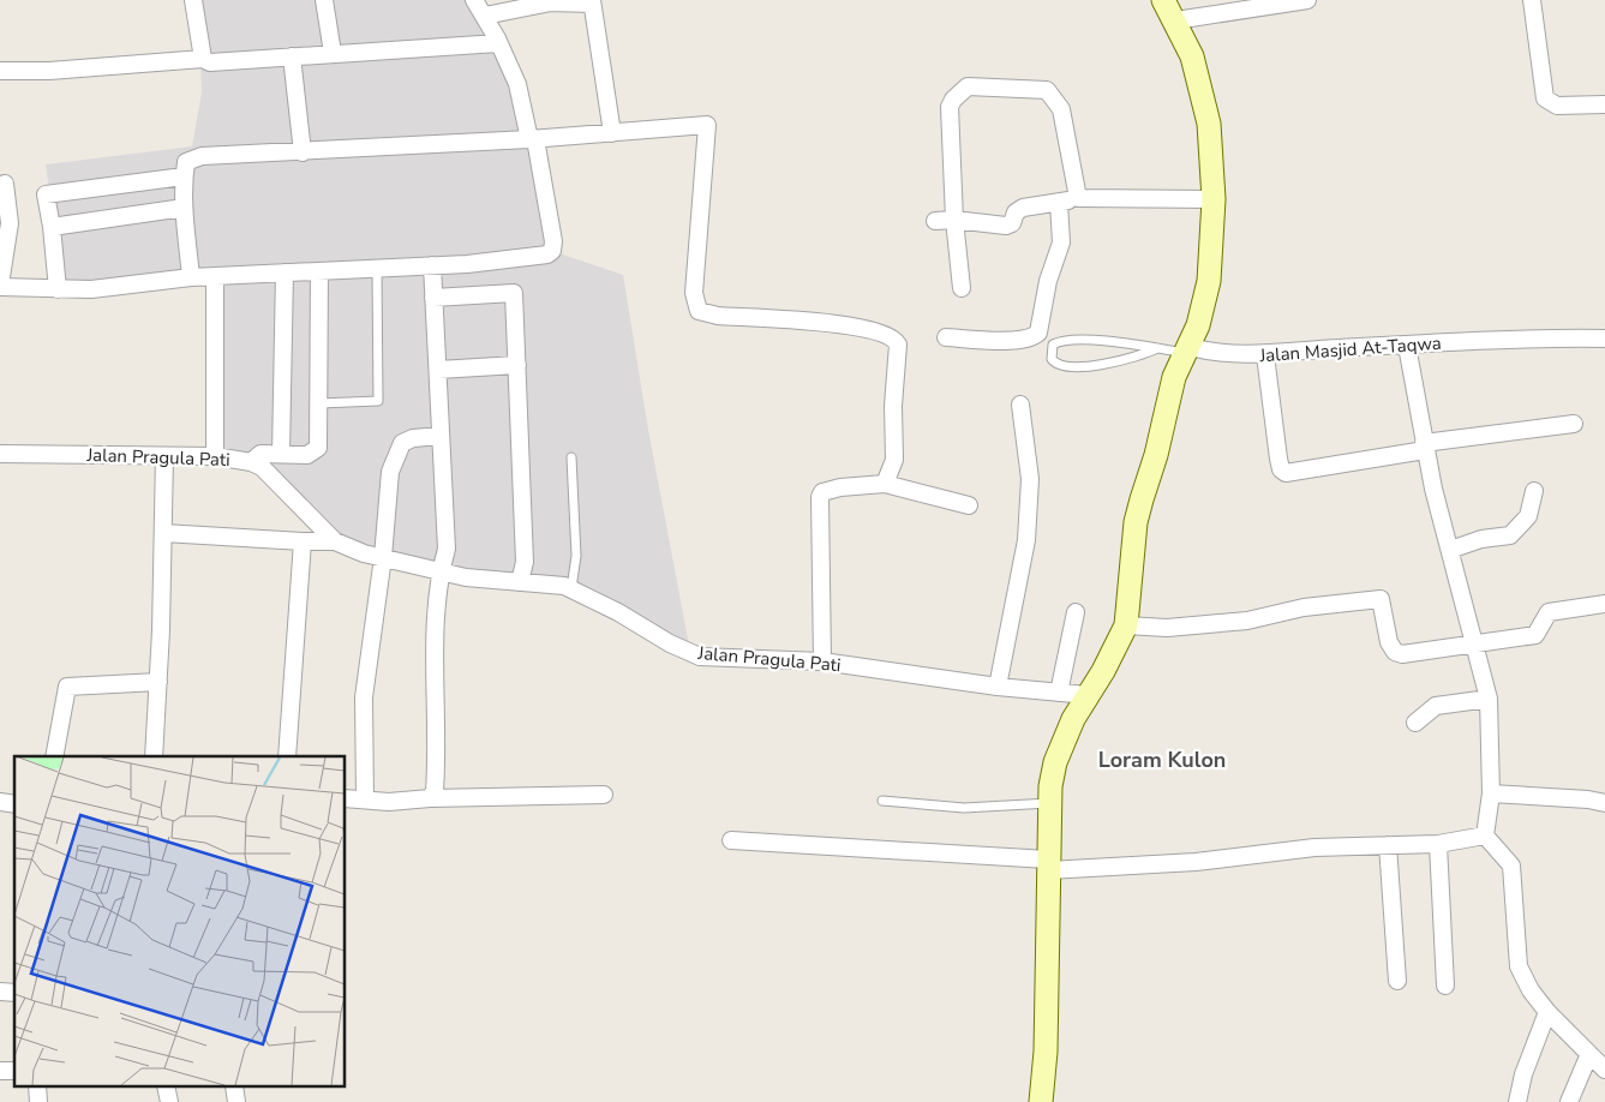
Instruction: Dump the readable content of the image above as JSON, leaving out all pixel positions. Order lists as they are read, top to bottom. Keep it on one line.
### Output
{"streets":{"street":["Jalan Masjid At-Taqwa","Jalan Pragula Pati"]},"districts":["Loram Kulon"]}
